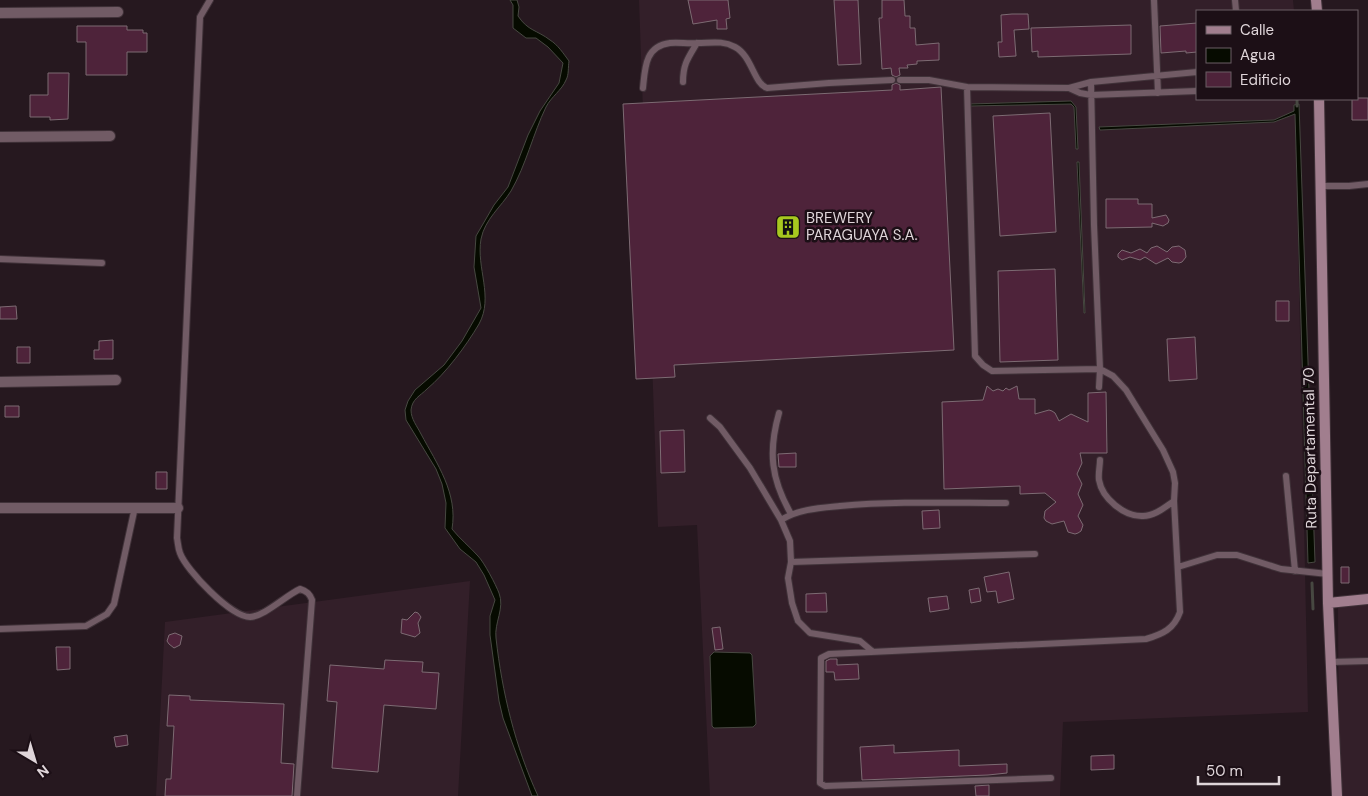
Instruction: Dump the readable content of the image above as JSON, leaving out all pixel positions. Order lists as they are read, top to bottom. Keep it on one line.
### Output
{"streets":{"main road":["Ruta Departamental 70"]},"places":{"building":["BREWERY PARAGUAYA S.A."]},"legend":["Calle","Agua","Edificio"],"scale_bar":"50 m","north":"bottom right"}
